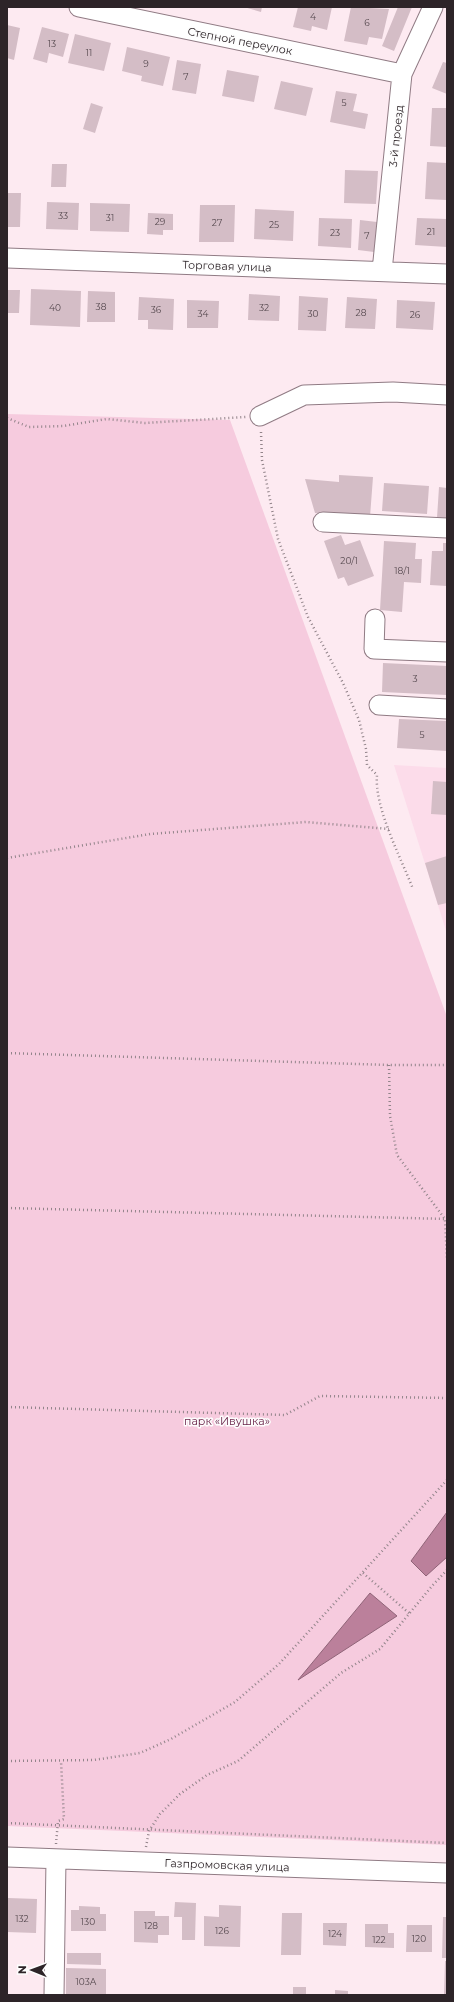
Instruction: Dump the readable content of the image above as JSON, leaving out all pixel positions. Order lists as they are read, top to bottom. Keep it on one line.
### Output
{"streets":{"street":["Степной переулок","3-й проезд","Торговая улица","Газпромовская улица"]},"crossings":[["Степной переулок","3-й проезд"],["3-й проезд","Торговая улица"]],"parks":["парк «Ивушка»"],"house_numbers":["4","6","13","11","9","7","5","33","31","29","27","25","21","23","7","38","40","32","36","28","34","30","26","20/1","18/1","3","5","132","130","128","126","124","120","122","103А"],"north":"left"}
